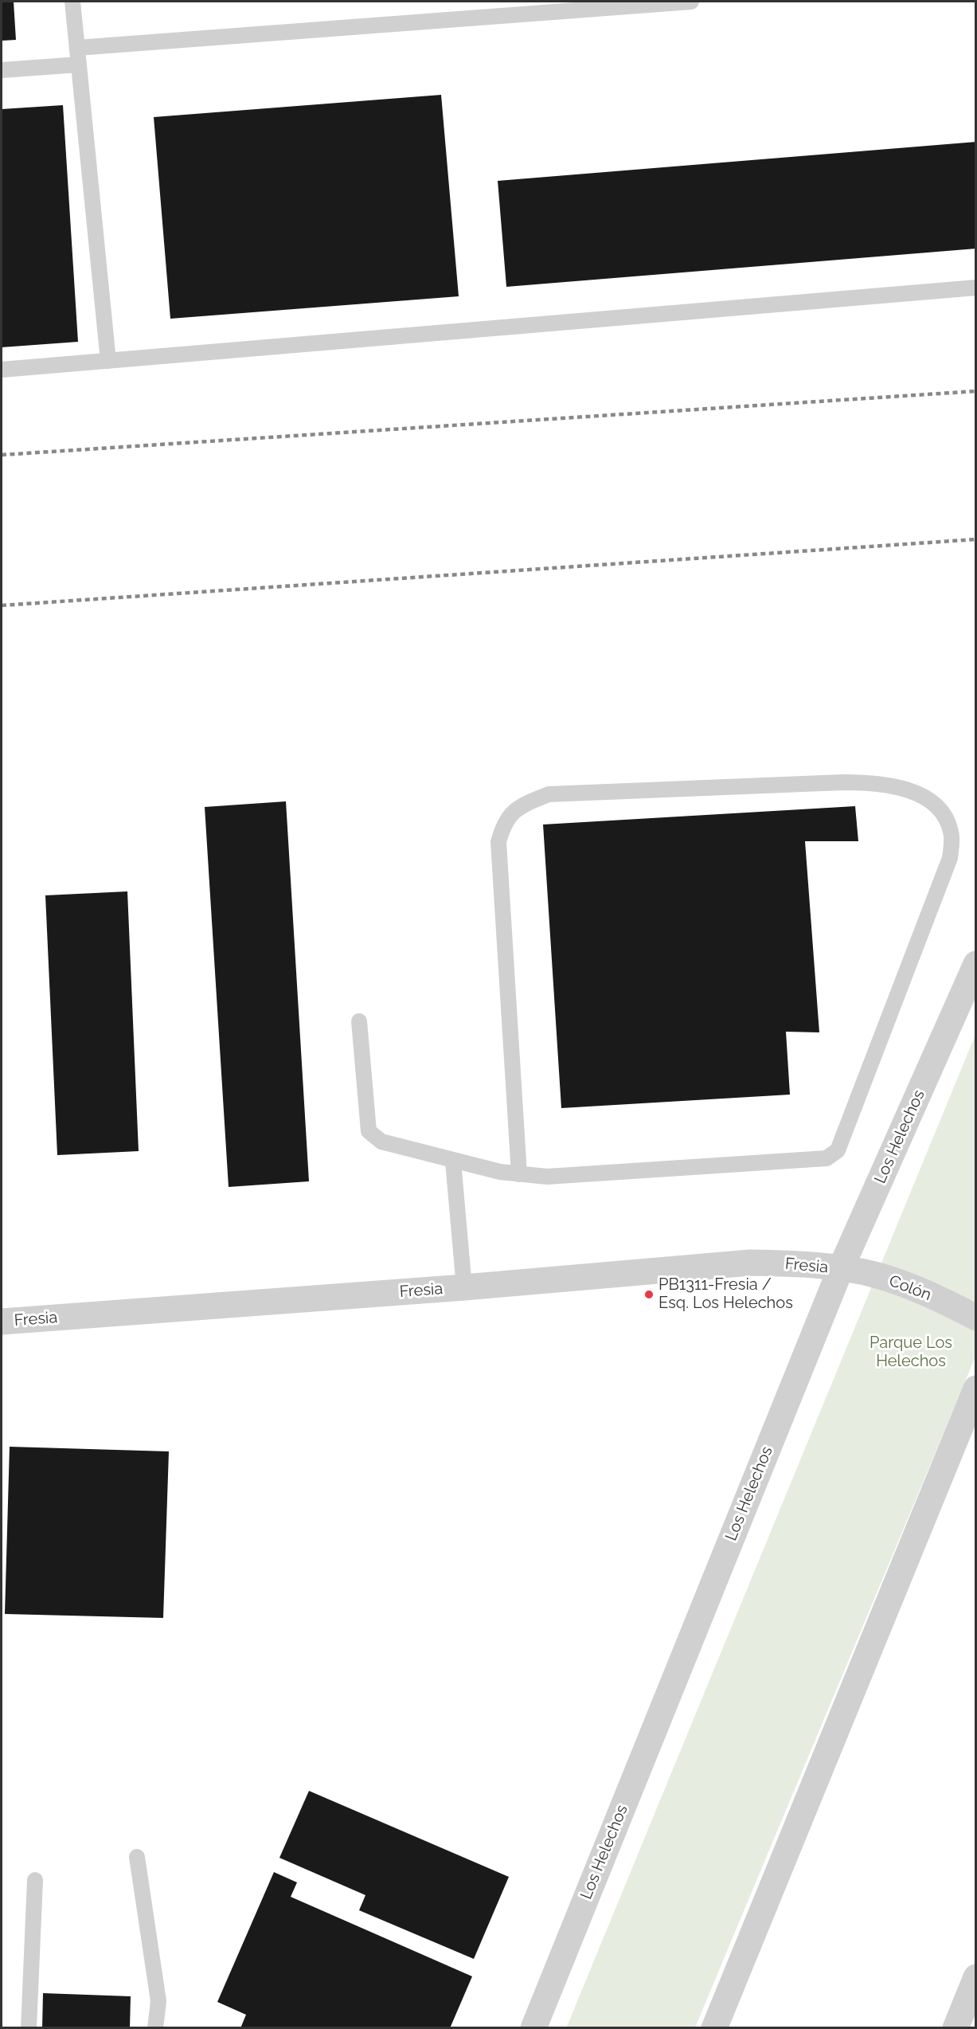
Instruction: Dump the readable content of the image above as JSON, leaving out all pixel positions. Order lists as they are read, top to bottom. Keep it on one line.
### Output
{"streets":{"street":["Los Helechos","Fresia","Colón"]},"crossings":[["Los Helechos","Fresia"],["Los Helechos","Colón"],["Fresia","Colón"]],"parks":["Parque Los Helechos"],"places":["PB1311-Fresia / Esq. Los Helechos"]}
